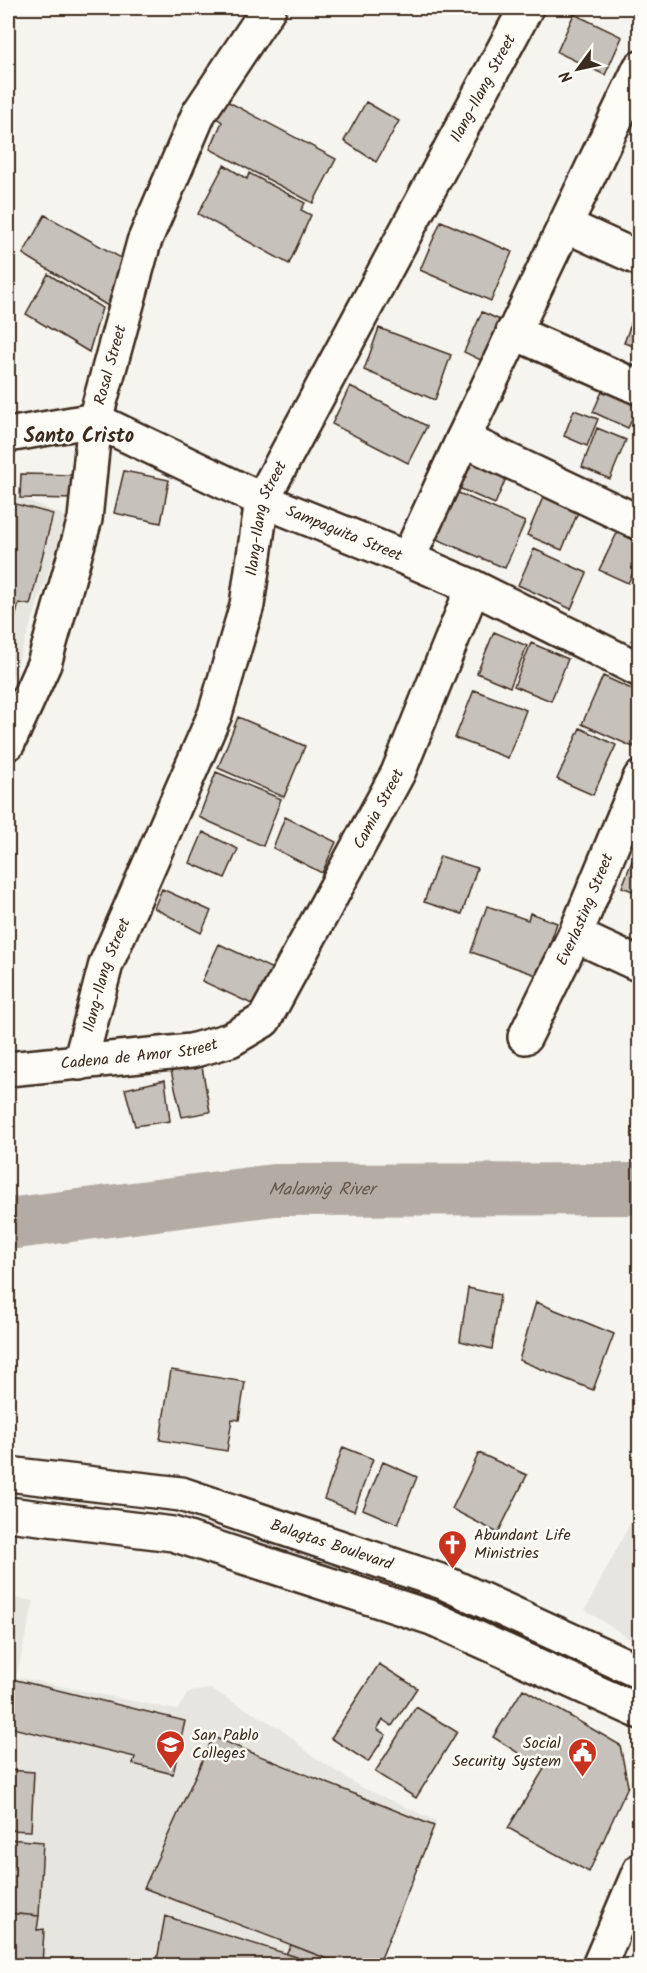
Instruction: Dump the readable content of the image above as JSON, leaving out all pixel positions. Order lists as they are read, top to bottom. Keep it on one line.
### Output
{"streets":{"street":["Ilang-Ilang Street","Rosal Street","Sampaguita Street","Camia Street","Everlasting Street","Cadena de Amor Street","Balagtas Boulevard"]},"crossings":[["Ilang-Ilang Street","Sampaguita Street"],["Ilang-Ilang Street","Cadena de Amor Street"],["Rosal Street","Sampaguita Street"],["Sampaguita Street","Camia Street"],["Camia Street","Cadena de Amor Street"]],"districts":["Santo Cristo"],"water":["Malamig River"],"places":{"church":["Abundant Life Ministries"],"school or university":["San Pablo Colleges"],"public building":["Social Security System"]},"north":"bottom left"}
